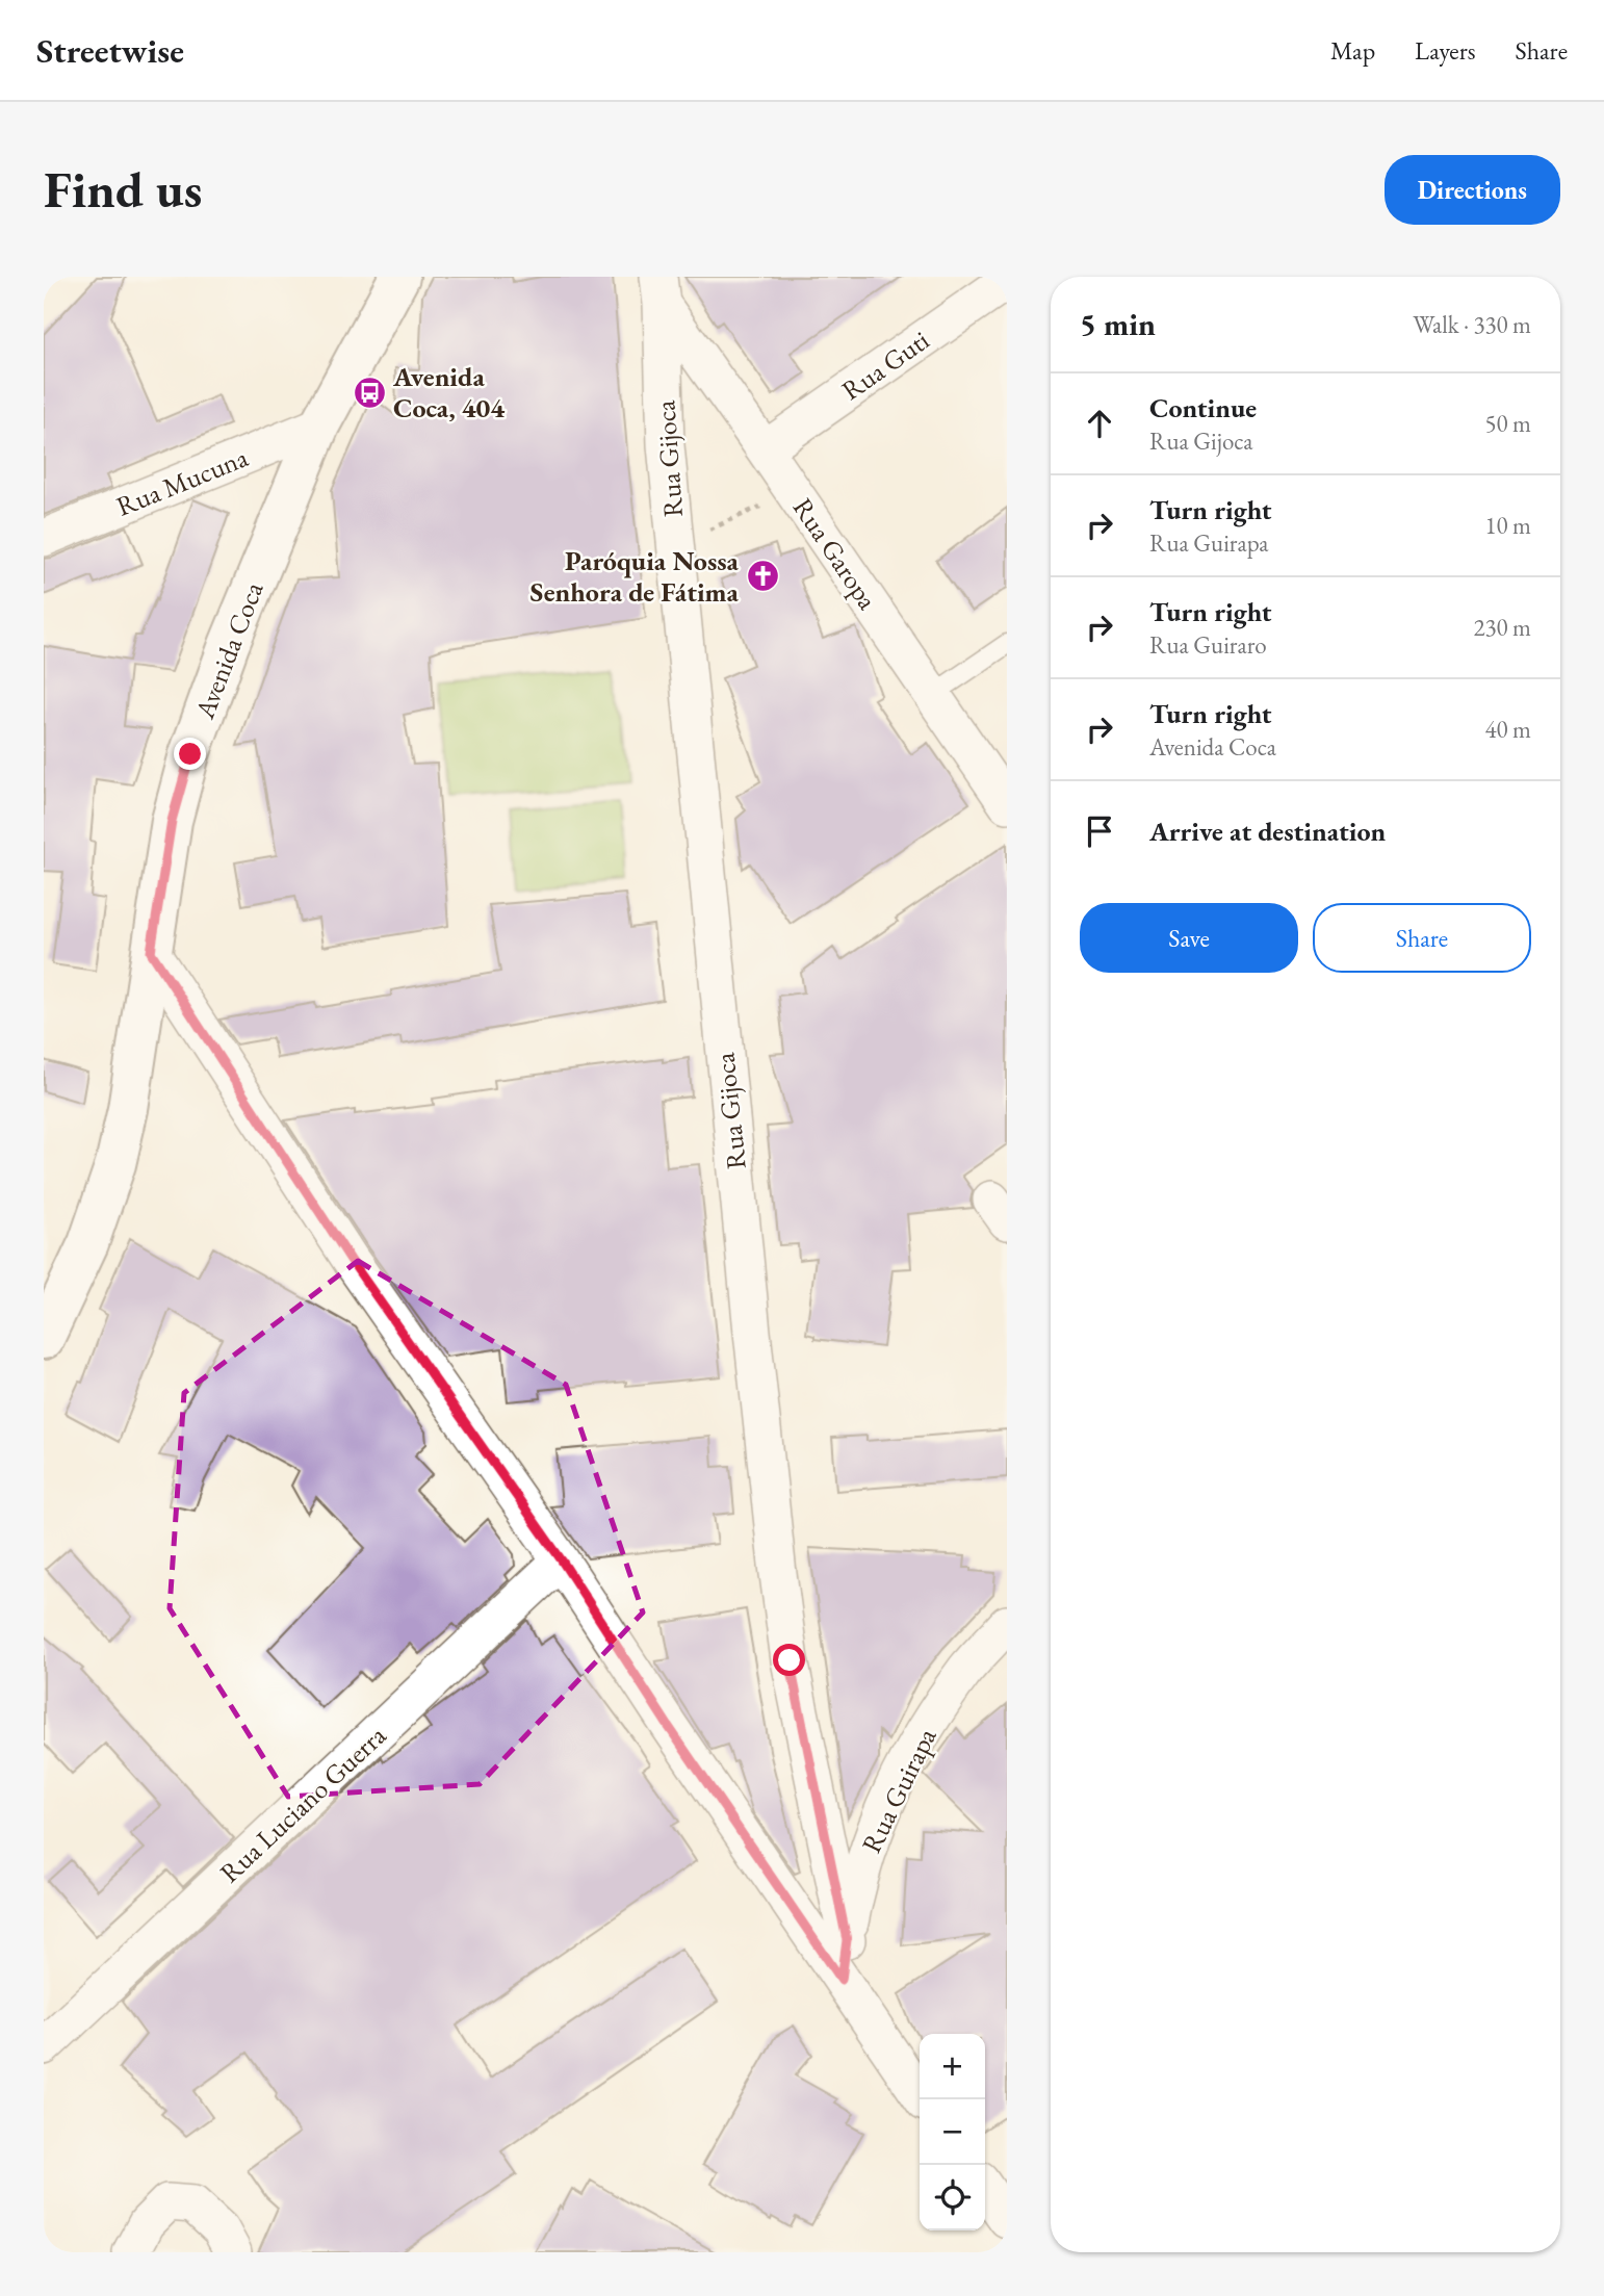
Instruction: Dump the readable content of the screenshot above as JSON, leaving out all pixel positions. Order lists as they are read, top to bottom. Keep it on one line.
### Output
{"streets":{"street":["Rua Guti","Rua Gijoca","Rua Mucuna","Rua Garopa","Avenida Coca","Rua Guirapa","Rua Luciano Guerra"]},"crossings":[["Rua Guti","Rua Garopa"],["Rua Gijoca","Rua Garopa"],["Rua Gijoca","Rua Guirapa"],["Rua Mucuna","Avenida Coca"]],"places":{"bus stop":["Avenida Coca, 404"],"church":["Paróquia Nossa Senhora de Fátima"]},"page":{"header":"Streetwise","nav":["Map","Layers","Share"],"buttons":["Directions",["Save","Share"]],"title":"Find us","heading":["5 min","Walk · 330 m"],"list":[["Continue","Rua Gijoca","50 m"],["Turn right","Rua Guirapa","10 m"],["Turn right","Rua Guiraro","230 m"],["Turn right","Avenida Coca","40 m"],"Arrive at destination"],"map_buttons":["+","−"]}}
